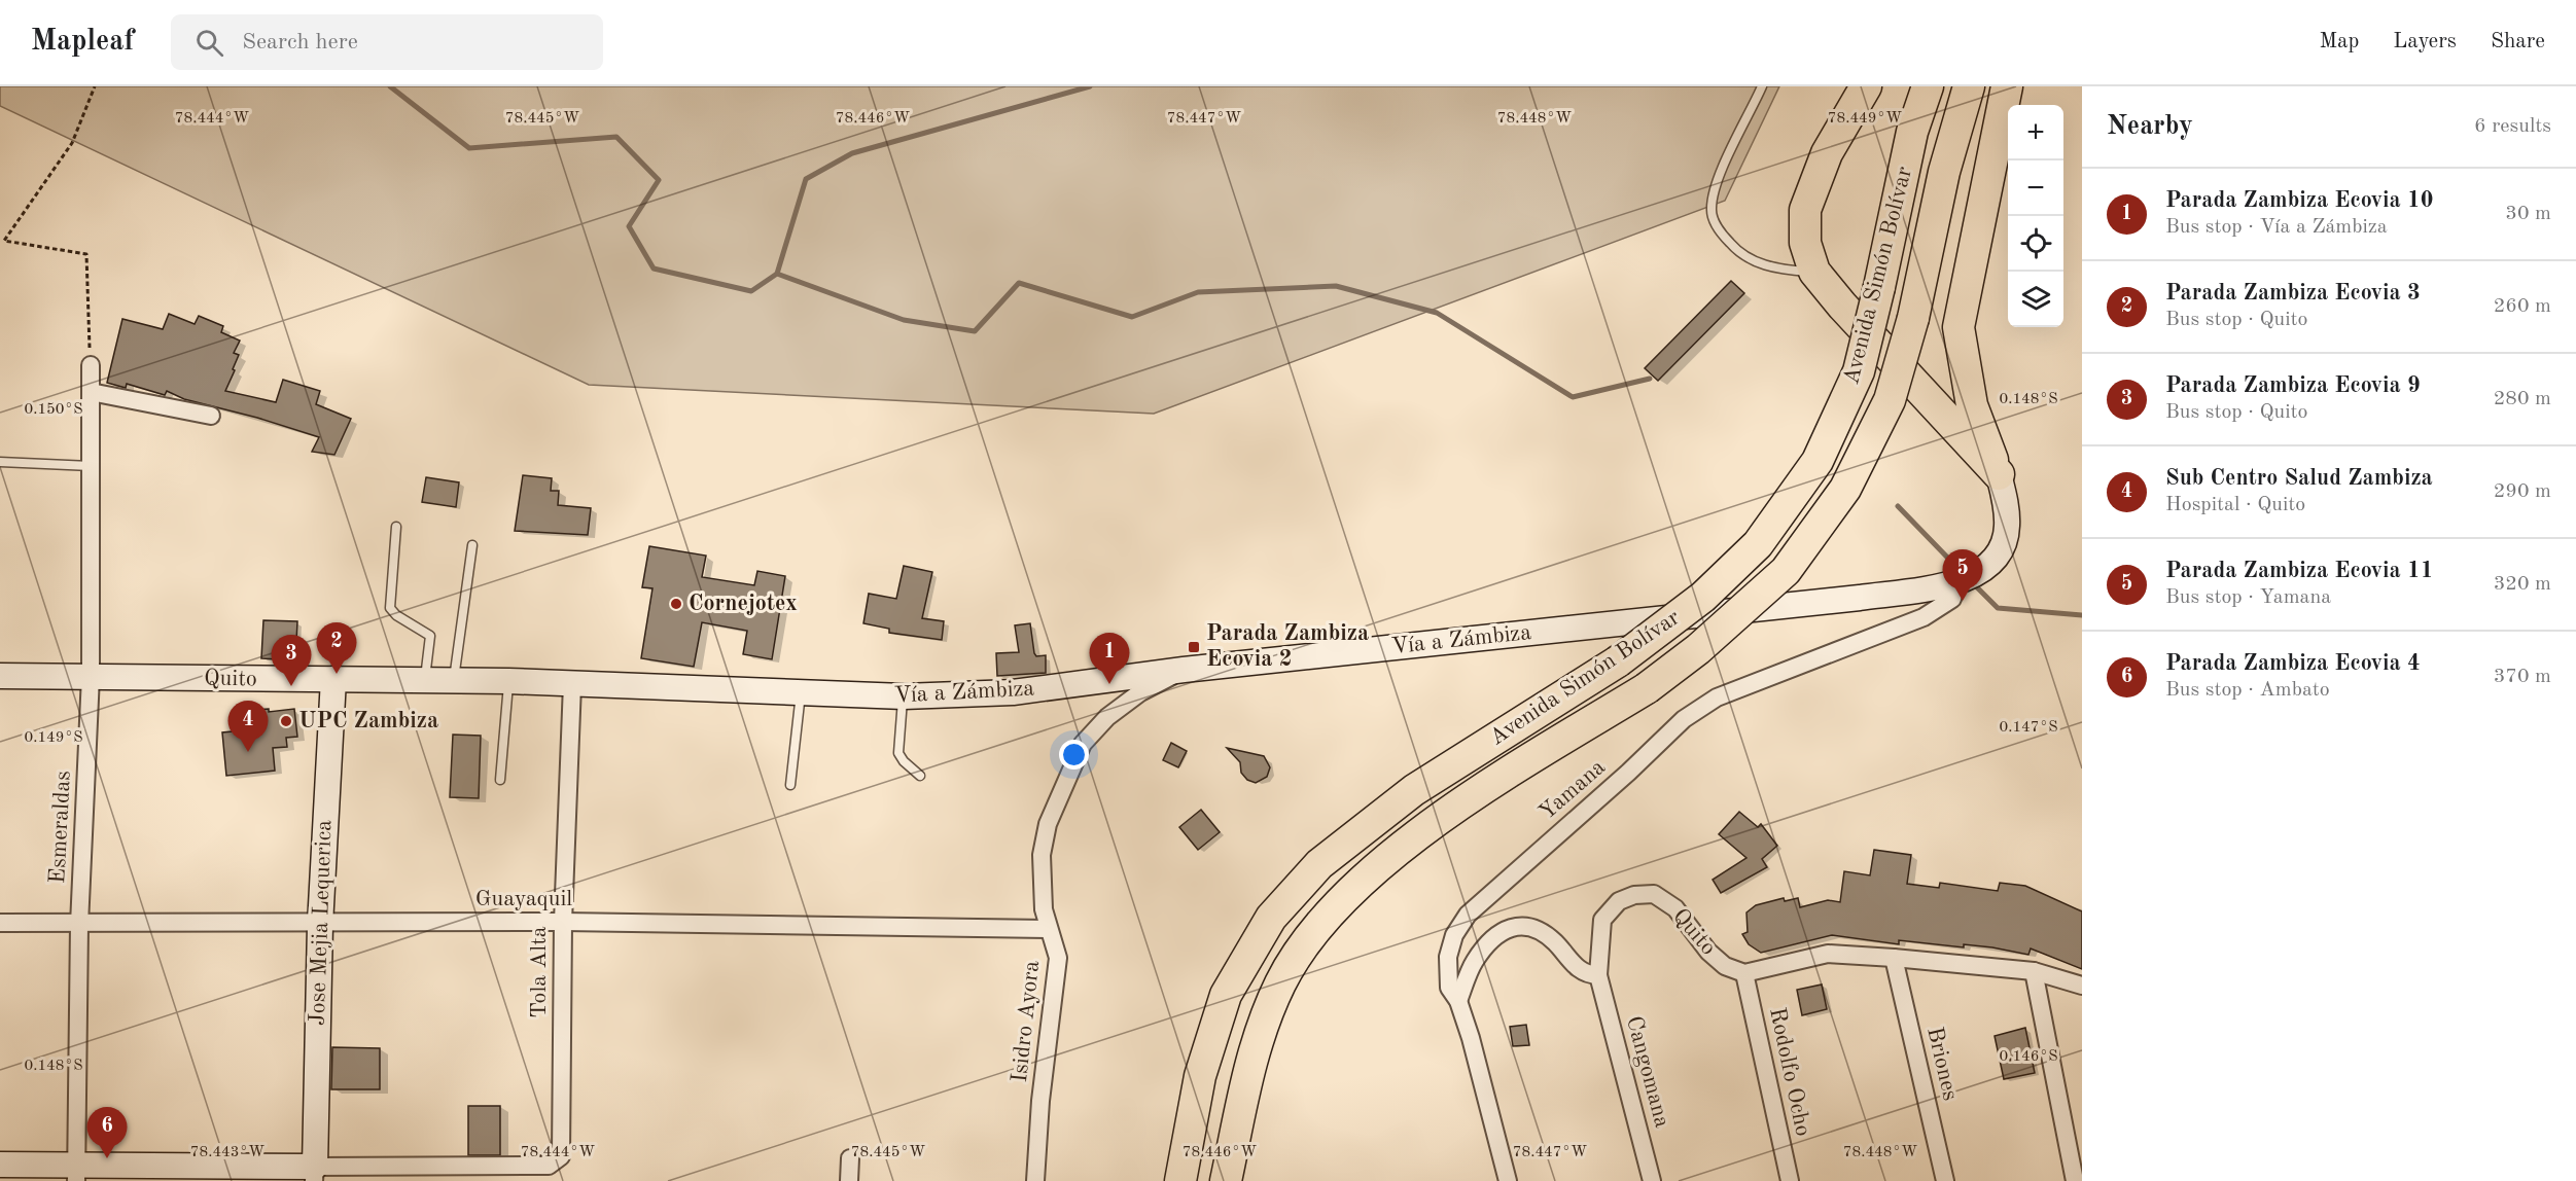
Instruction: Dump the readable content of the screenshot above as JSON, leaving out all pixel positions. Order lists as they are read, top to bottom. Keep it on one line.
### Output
{"streets":{"highway":["Avenida Simón Bolívar"],"street":["Vía a Zámbiza","Quito","Yamana","Esmeraldas","Guayaquil","Jose Mejia Lequerica","Tola Alta","Isidro Ayora","Briones","Cangomana","Rodolfo Ocho"]},"crossings":[["Vía a Zámbiza","Quito"],["Vía a Zámbiza","Yamana"],["Vía a Zámbiza","Tola Alta"],["Vía a Zámbiza","Isidro Ayora"],["Quito","Esmeraldas"],["Quito","Jose Mejia Lequerica"],["Quito","Tola Alta"],["Quito","Cangomana"],["Quito","Rodolfo Ocho"],["Esmeraldas","Guayaquil"],["Guayaquil","Jose Mejia Lequerica"],["Guayaquil","Tola Alta"],["Guayaquil","Isidro Ayora"],["Jose Mejia Lequerica","Tola Alta"]],"places":{"other":["Cornejotex","UPC Zambiza"],"transit":["Parada Zambiza Ecovia 2"]},"page":{"header":"Mapleaf","search":"Search here","nav":["Map","Layers","Share"],"heading":["Nearby","6 results"],"map_buttons":["+","−"],"list":[{"mark":"1","name":"Parada Zambiza Ecovia 10","note":"Bus stop · Vía a Zámbiza","value":"30 m"},{"mark":"2","name":"Parada Zambiza Ecovia 3","note":"Bus stop · Quito","value":"260 m"},{"mark":"3","name":"Parada Zambiza Ecovia 9","note":"Bus stop · Quito","value":"280 m"},{"mark":"4","name":"Sub Centro Salud Zambiza","note":"Hospital · Quito","value":"290 m"},{"mark":"5","name":"Parada Zambiza Ecovia 11","note":"Bus stop · Yamana","value":"320 m"},{"mark":"6","name":"Parada Zambiza Ecovia 4","note":"Bus stop · Ambato","value":"370 m"}],"pins":["5","2","1","3","4","6"]},"coordinates":["78.444°W","78.445°W","78.446°W","78.447°W","78.448°W","78.449°W","0.148°S","0.150°S","0.147°S","0.149°S","0.146°S","78.443°W"]}
